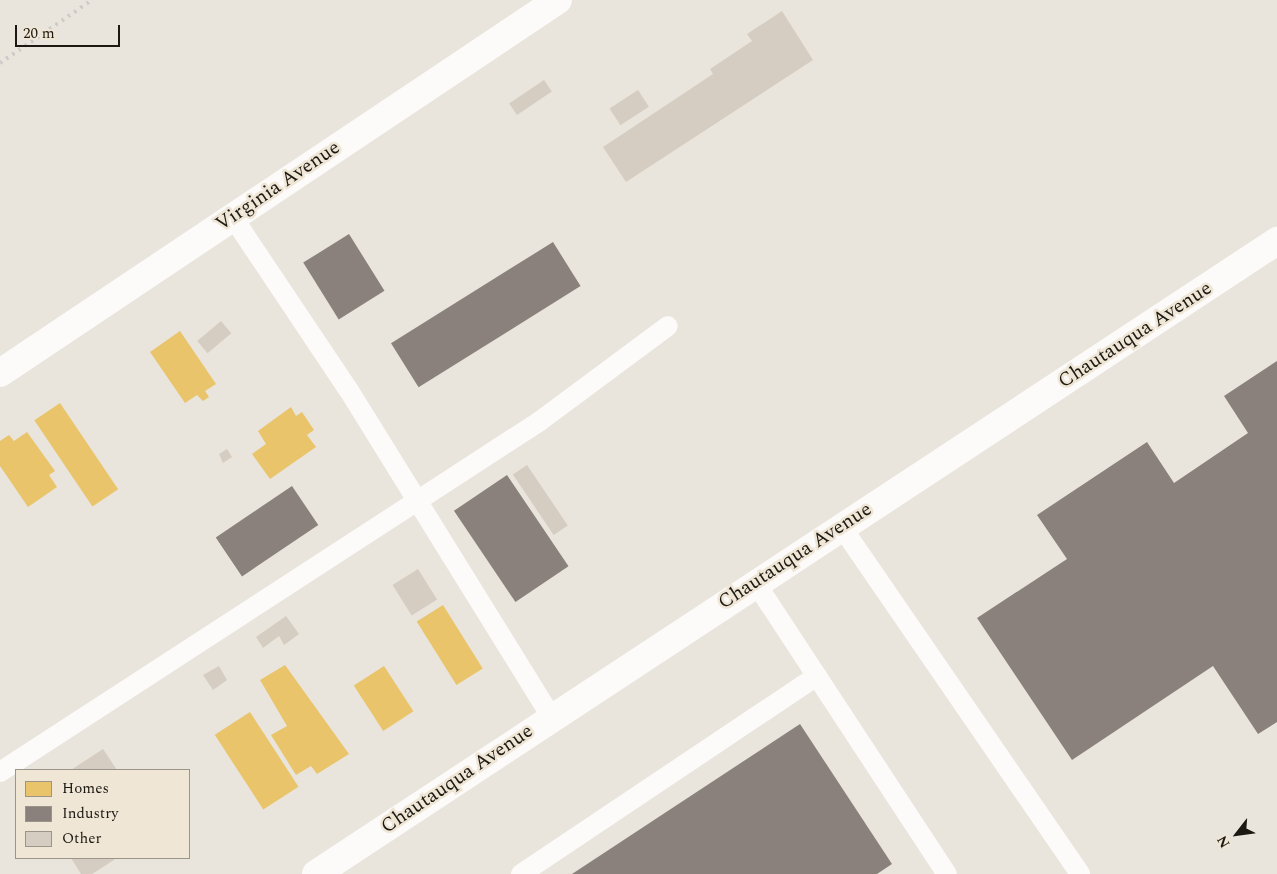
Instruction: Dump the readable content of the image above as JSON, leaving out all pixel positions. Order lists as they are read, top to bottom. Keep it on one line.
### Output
{"streets":{"street":["Virginia Avenue","Chautauqua Avenue"]},"legend":["Homes","Industry","Other"],"scale_bar":"20 m","north":"bottom left"}
